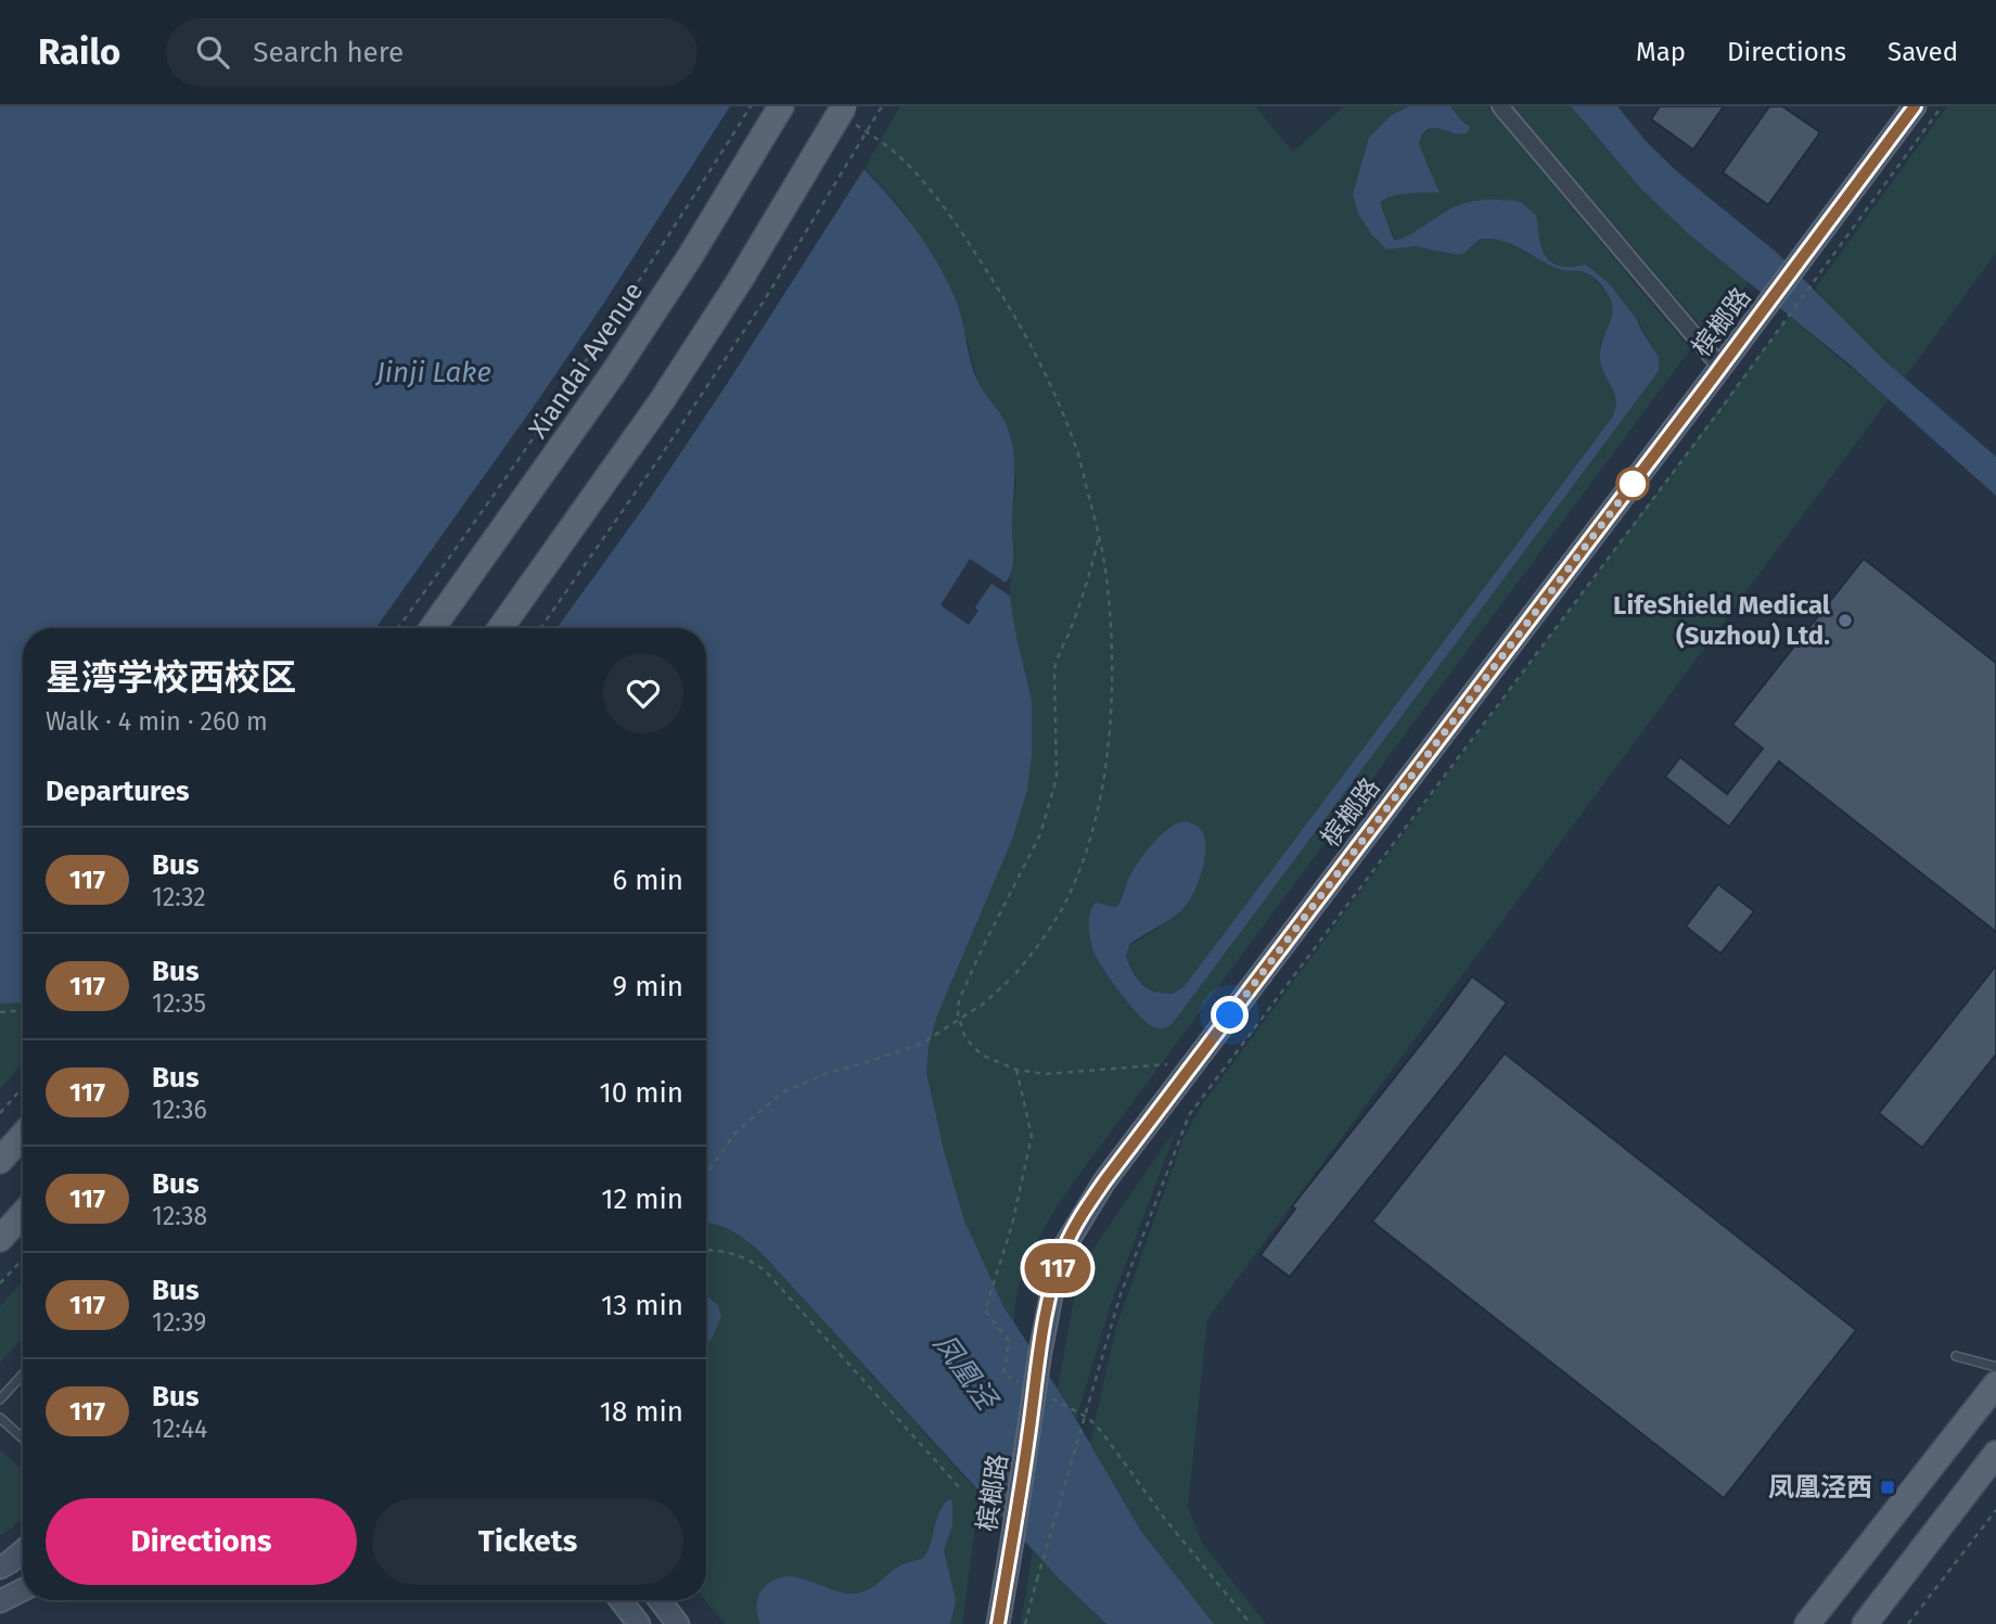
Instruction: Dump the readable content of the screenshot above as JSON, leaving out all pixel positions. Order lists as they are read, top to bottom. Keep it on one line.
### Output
{"streets":{"main road":["槟榔路","Xiandai Avenue"]},"water":["Jinji Lake","凤凰泾"],"places":{"other":["LifeShield Medical (Suzhou) Ltd."],"transit":["凤凰泾西"]},"lines":["bus line 117"],"page":{"header":"Railo","search":"Search here","nav":["Map","Directions","Saved"],"on_map":"117","heading":[["星湾学校西校区","Walk · 4 min · 260 m"],"Departures"],"list":[{"mark":"117","name":"Bus","note":"12:32","value":"6 min"},{"mark":"117","name":"Bus","note":"12:35","value":"9 min"},{"mark":"117","name":"Bus","note":"12:36","value":"10 min"},{"mark":"117","name":"Bus","note":"12:38","value":"12 min"},{"mark":"117","name":"Bus","note":"12:39","value":"13 min"},{"mark":"117","name":"Bus","note":"12:44","value":"18 min"}],"buttons":["Directions","Tickets"]}}
